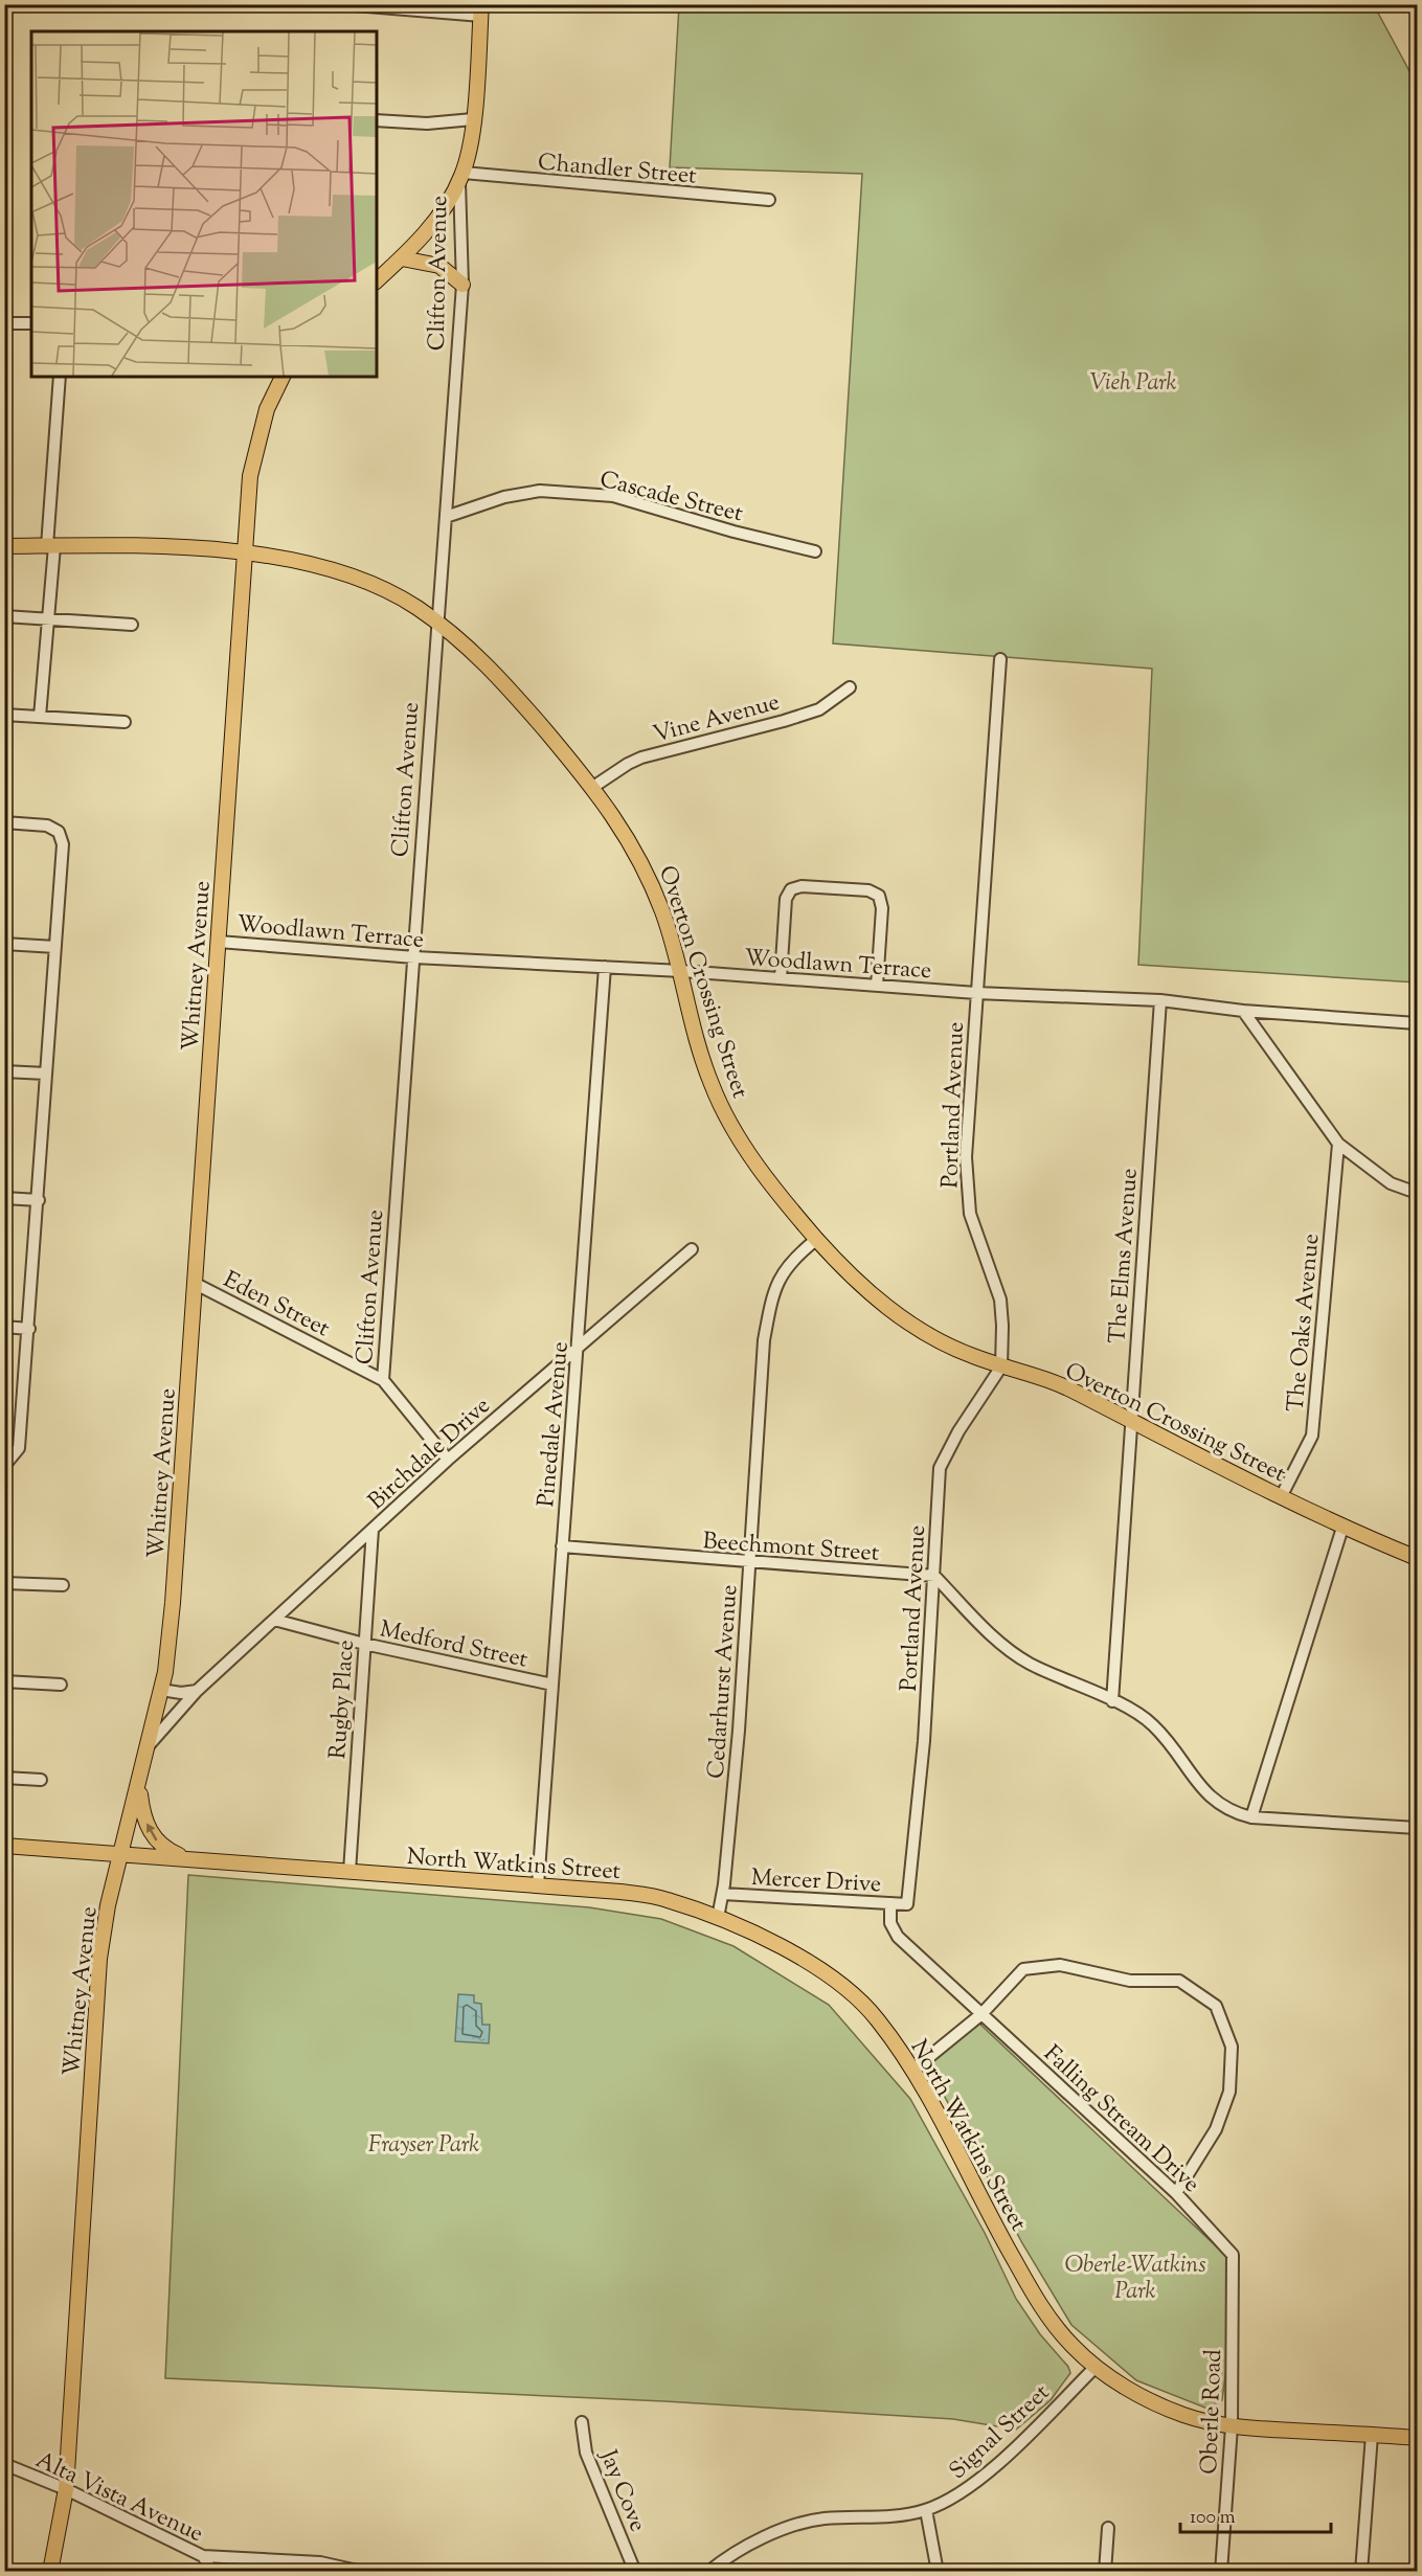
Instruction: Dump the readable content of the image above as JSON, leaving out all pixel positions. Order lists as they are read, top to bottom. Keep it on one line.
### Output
{"streets":{"main road":["Clifton Avenue","Whitney Avenue","Overton Crossing Street","North Watkins Street"],"street":["Chandler Street","Cascade Street","Vine Avenue","Woodlawn Terrace","Portland Avenue","The Elms Avenue","Eden Street","The Oaks Avenue","Pinedale Avenue","Birchdale Drive","Beechmont Street","Medford Street","Cedarhurst Avenue","Rugby Place","Mercer Drive","Falling Stream Drive","Oberle Road","Signal Street","Jay Cove","Alta Vista Avenue"]},"crossings":[["Chandler Street","Clifton Avenue"],["Clifton Avenue","Cascade Street"],["Clifton Avenue","Woodlawn Terrace"],["Clifton Avenue","Overton Crossing Street"],["Clifton Avenue","Eden Street"],["Vine Avenue","Overton Crossing Street"],["Woodlawn Terrace","Whitney Avenue"],["Woodlawn Terrace","Overton Crossing Street"],["Woodlawn Terrace","Portland Avenue"],["Woodlawn Terrace","The Elms Avenue"],["Woodlawn Terrace","Pinedale Avenue"],["Whitney Avenue","Overton Crossing Street"],["Whitney Avenue","Eden Street"],["Whitney Avenue","Birchdale Drive"],["Whitney Avenue","North Watkins Street"],["Whitney Avenue","Alta Vista Avenue"],["Overton Crossing Street","Portland Avenue"],["Overton Crossing Street","The Elms Avenue"],["Overton Crossing Street","The Oaks Avenue"],["Overton Crossing Street","Cedarhurst Avenue"],["Portland Avenue","Beechmont Street"],["Portland Avenue","Mercer Drive"],["Eden Street","Birchdale Drive"],["Pinedale Avenue","Birchdale Drive"],["Pinedale Avenue","Beechmont Street"],["Pinedale Avenue","Medford Street"],["Pinedale Avenue","North Watkins Street"],["Birchdale Drive","Medford Street"],["Birchdale Drive","Rugby Place"],["Beechmont Street","Cedarhurst Avenue"],["Medford Street","Rugby Place"],["Cedarhurst Avenue","North Watkins Street"],["Cedarhurst Avenue","Mercer Drive"],["Rugby Place","North Watkins Street"],["North Watkins Street","Oberle Road"],["North Watkins Street","Signal Street"],["Mercer Drive","Falling Stream Drive"],["Falling Stream Drive","Oberle Road"]],"parks":["Vieh Park","Frayser Park","Oberle-Watkins Park"],"scale_bar":"100 m"}
